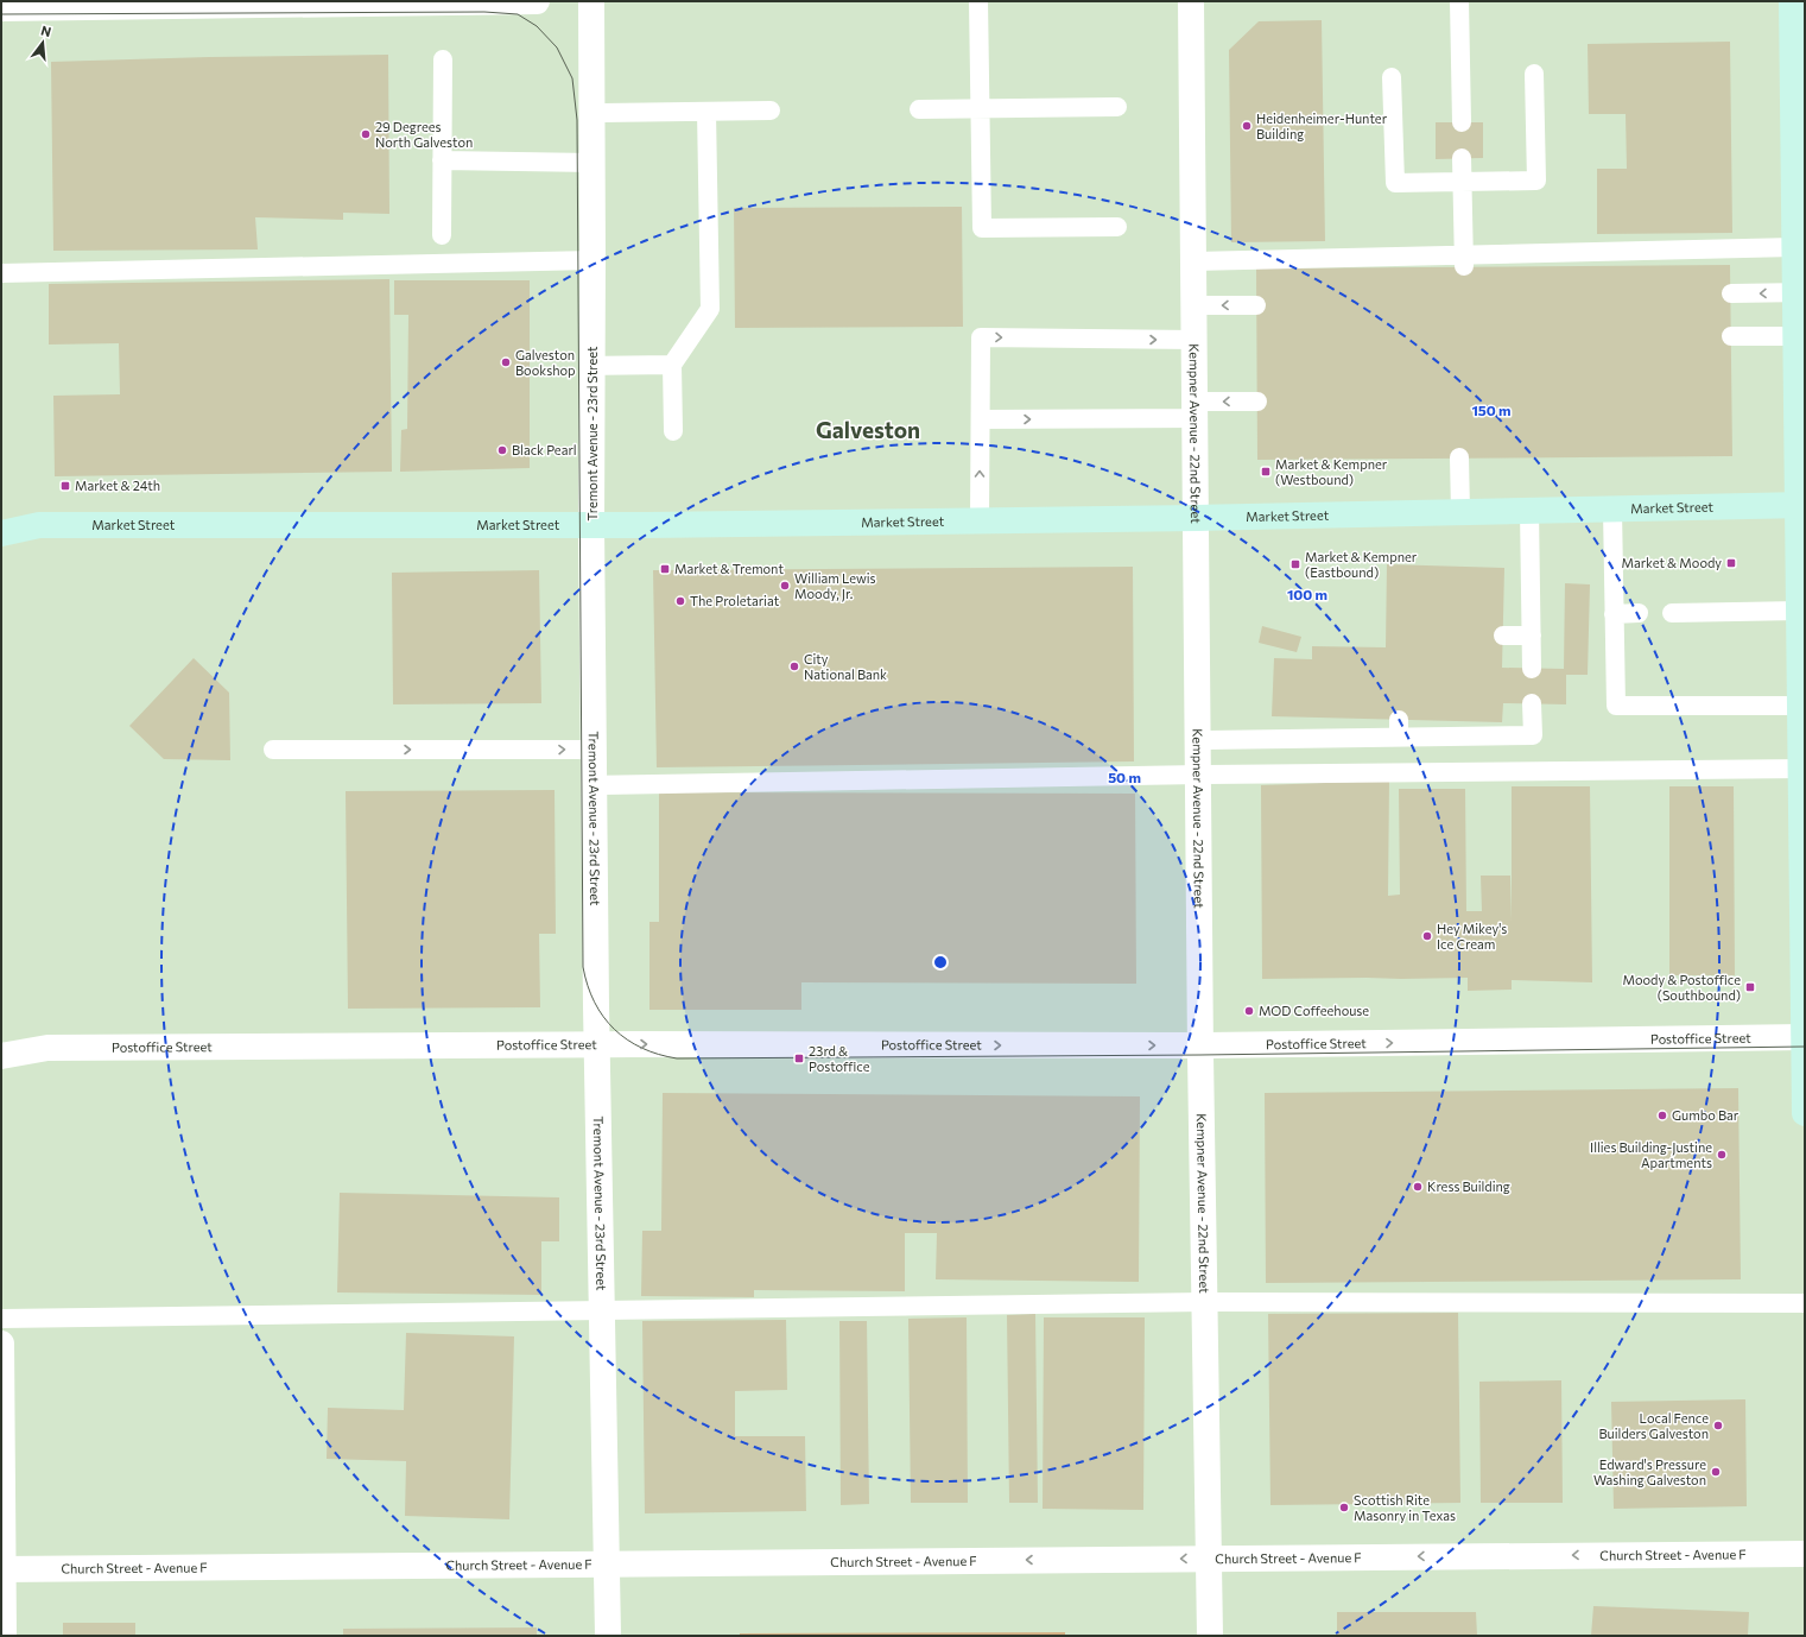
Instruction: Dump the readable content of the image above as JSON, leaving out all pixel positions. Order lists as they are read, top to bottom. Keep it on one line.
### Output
{"streets":{"main road":["Market Street"],"street":["Tremont Avenue - 23rd Street","Kempner Avenue - 22nd Street","Postoffice Street","Church Street - Avenue F"]},"crossings":[["Tremont Avenue - 23rd Street","Market Street"],["Tremont Avenue - 23rd Street","Postoffice Street"],["Tremont Avenue - 23rd Street","Church Street - Avenue F"],["Kempner Avenue - 22nd Street","Market Street"],["Kempner Avenue - 22nd Street","Postoffice Street"],["Kempner Avenue - 22nd Street","Church Street - Avenue F"]],"one_way":["Postoffice Street","Church Street - Avenue F"],"districts":["Galveston"],"places":{"other":["Heidenheimer-Hunter Building","29 Degrees North Galveston","Galveston Bookshop","Black Pearl","William Lewis Moody, Jr.","The Proletariat","City National Bank","Hey Mikey's Ice Cream","MOD Coffeehouse","Gumbo Bar","Illies Building-Justine Apartments","Kress Building","Local Fence Builders Galveston","Edward's Pressure Washing Galveston","Scottish Rite Masonry in Texas"],"transit":["Market & Kempner (Westbound)","Market & 24th","Market & Moody","Market & Kempner (Eastbound)","Market & Tremont","Moody & Postoffice (Southbound)","23rd & Postoffice"]},"north":"top","rings":["150 m","100 m","50 m"]}
